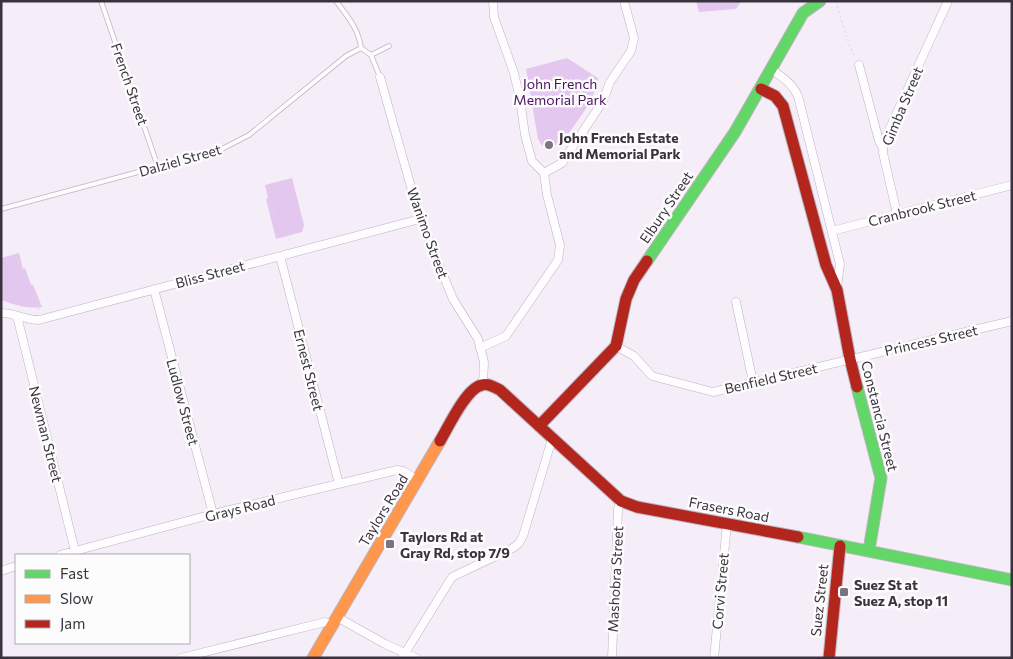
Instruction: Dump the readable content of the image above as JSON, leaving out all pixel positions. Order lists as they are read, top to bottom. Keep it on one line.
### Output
{"streets":{"street":["Gimba Street","Elbury Street","Cranbrook Street","Wanimo Street","Bliss Street","Princess Street","Ernest Street","Benfield Street","Ludlow Street","Constancia Street","Newman Street","Grays Road","Frasers Road","Taylors Road","Mashobra Street","Corvi Street","Suez Street"],"lane":["French Street","Dalziel Street"]},"crossings":[["French Street","Dalziel Street"],["Gimba Street","Cranbrook Street"],["Elbury Street","Benfield Street"],["Elbury Street","Constancia Street"],["Cranbrook Street","Constancia Street"],["Wanimo Street","Bliss Street"],["Wanimo Street","Frasers Road"],["Wanimo Street","Taylors Road"],["Bliss Street","Ernest Street"],["Bliss Street","Ludlow Street"],["Bliss Street","Newman Street"],["Princess Street","Benfield Street"],["Princess Street","Constancia Street"],["Ernest Street","Grays Road"],["Benfield Street","Constancia Street"],["Ludlow Street","Grays Road"],["Constancia Street","Frasers Road"],["Newman Street","Grays Road"],["Grays Road","Taylors Road"],["Frasers Road","Taylors Road"],["Frasers Road","Mashobra Street"],["Frasers Road","Corvi Street"],["Frasers Road","Suez Street"]],"parks":["John French Memorial Park"],"places":{"other":["John French Estate and Memorial Park"],"transit":["Taylors Rd at Gray Rd, stop 7/9","Suez St at Suez A, stop 11"]},"legend":["Fast","Slow","Jam"]}
